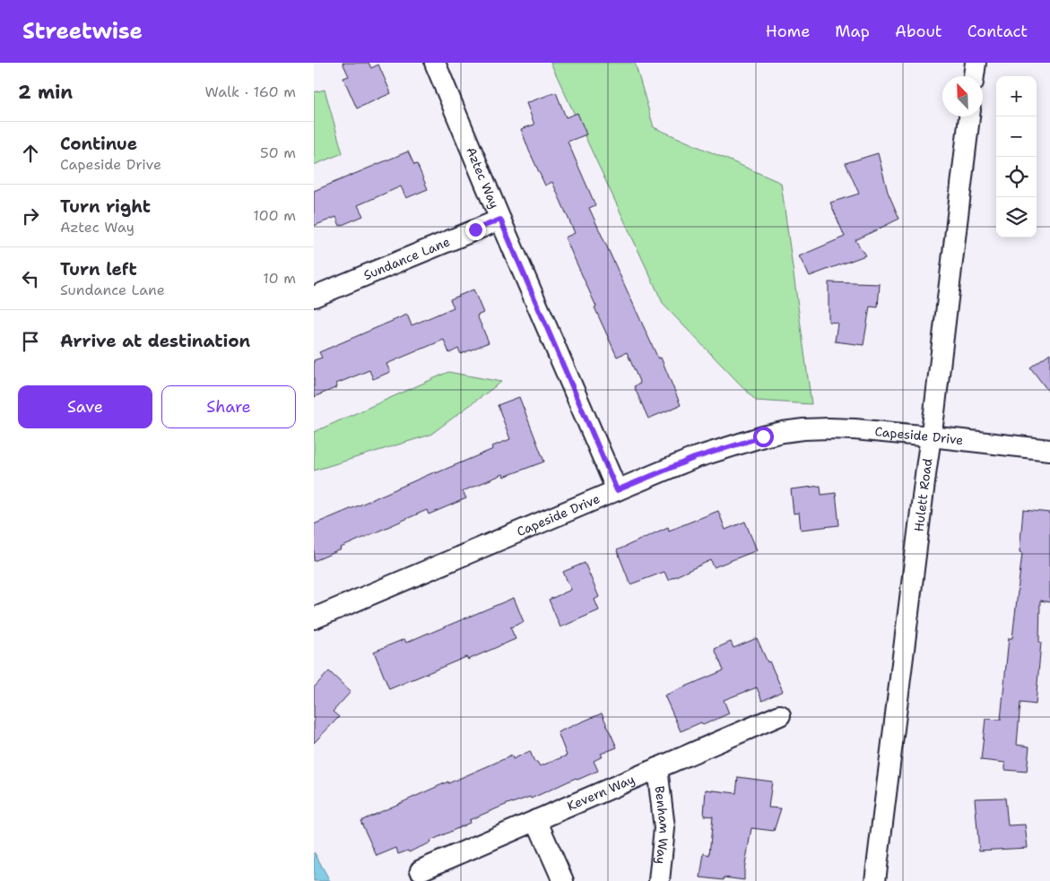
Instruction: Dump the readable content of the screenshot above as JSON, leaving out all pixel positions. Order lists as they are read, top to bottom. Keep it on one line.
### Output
{"streets":{"street":["Aztec Way","Sundance Lane","Capeside Drive","Hulett Road","Kevern Way","Benham Way"]},"crossings":[["Aztec Way","Sundance Lane"],["Aztec Way","Capeside Drive"],["Capeside Drive","Hulett Road"],["Kevern Way","Benham Way"]],"north":"top left","page":{"header":"Streetwise","nav":["Home","Map","About","Contact"],"heading":["2 min","Walk · 160 m"],"map_buttons":["+","−"],"list":[["Continue","Capeside Drive","50 m"],["Turn right","Aztec Way","100 m"],["Turn left","Sundance Lane","10 m"],"Arrive at destination"],"buttons":["Save","Share"]}}
